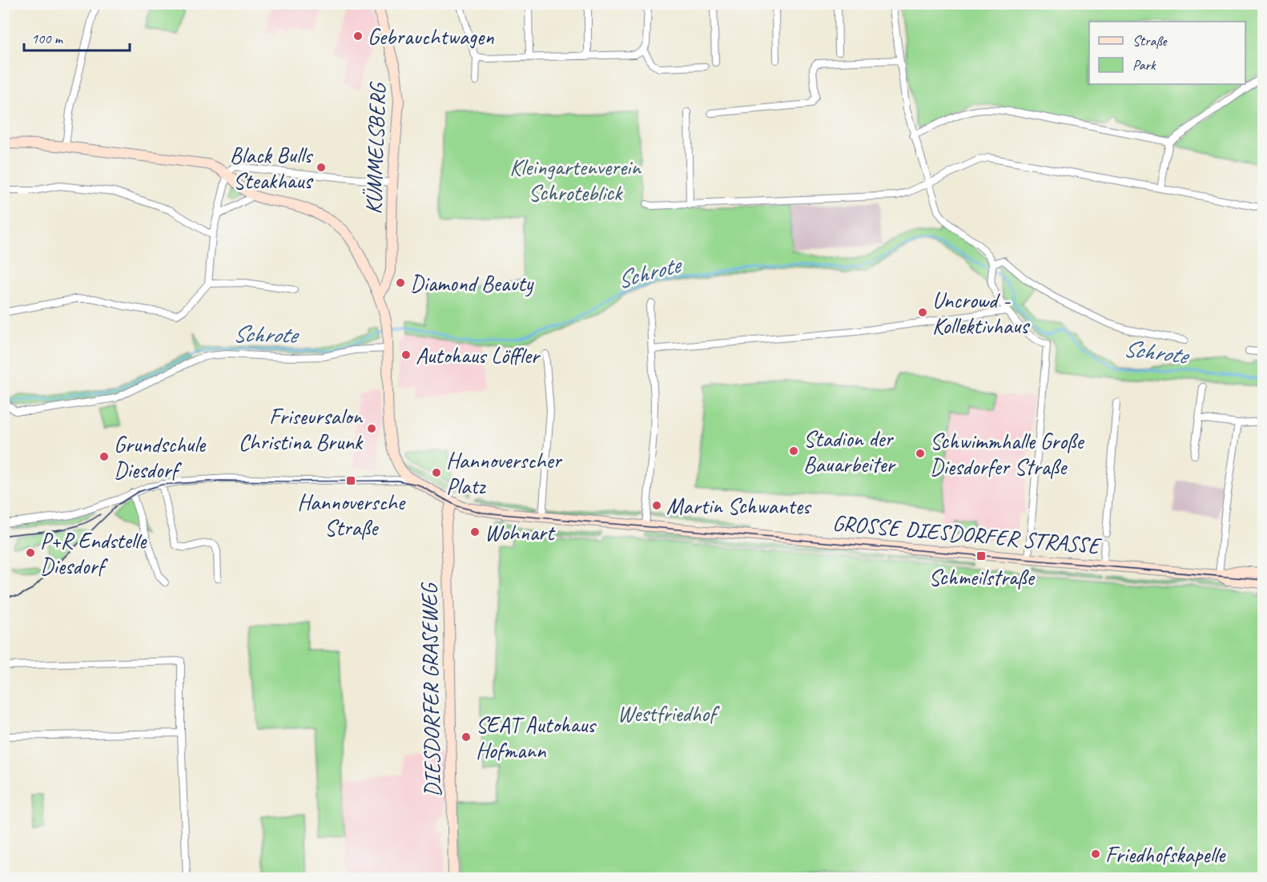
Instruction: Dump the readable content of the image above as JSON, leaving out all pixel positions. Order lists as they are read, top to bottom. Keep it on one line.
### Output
{"streets":{"main road":["KÜMMELSBERG","GROSSE DIESDORFER STRASSE","DIESDORFER GRASEWEG"]},"crossings":[["GROSSE DIESDORFER STRASSE","DIESDORFER GRASEWEG"]],"water":["Schrote"],"parks":["Kleingartenverein Schroteblick","Westfriedhof"],"places":{"other":["Gebrauchtwagen","Black Bulls Steakhaus","Diamond Beauty","Uncrowd - Kollektivhaus","Autohaus Löffler","Friseursalon Christina Brunk","Stadion der Bauarbeiter","Schwimmhalle Große Diesdorfer Straße","Grundschule Diesdorf","Hannoverscher Platz","Martin Schwantes","Wohnart","P+R Endstelle Diesdorf","SEAT Autohaus Hofmann","Friedhofskapelle"],"transit":["Hannoversche Straße","Schmeilstraße"]},"legend":["Straße","Park"],"scale_bar":"100 m"}
